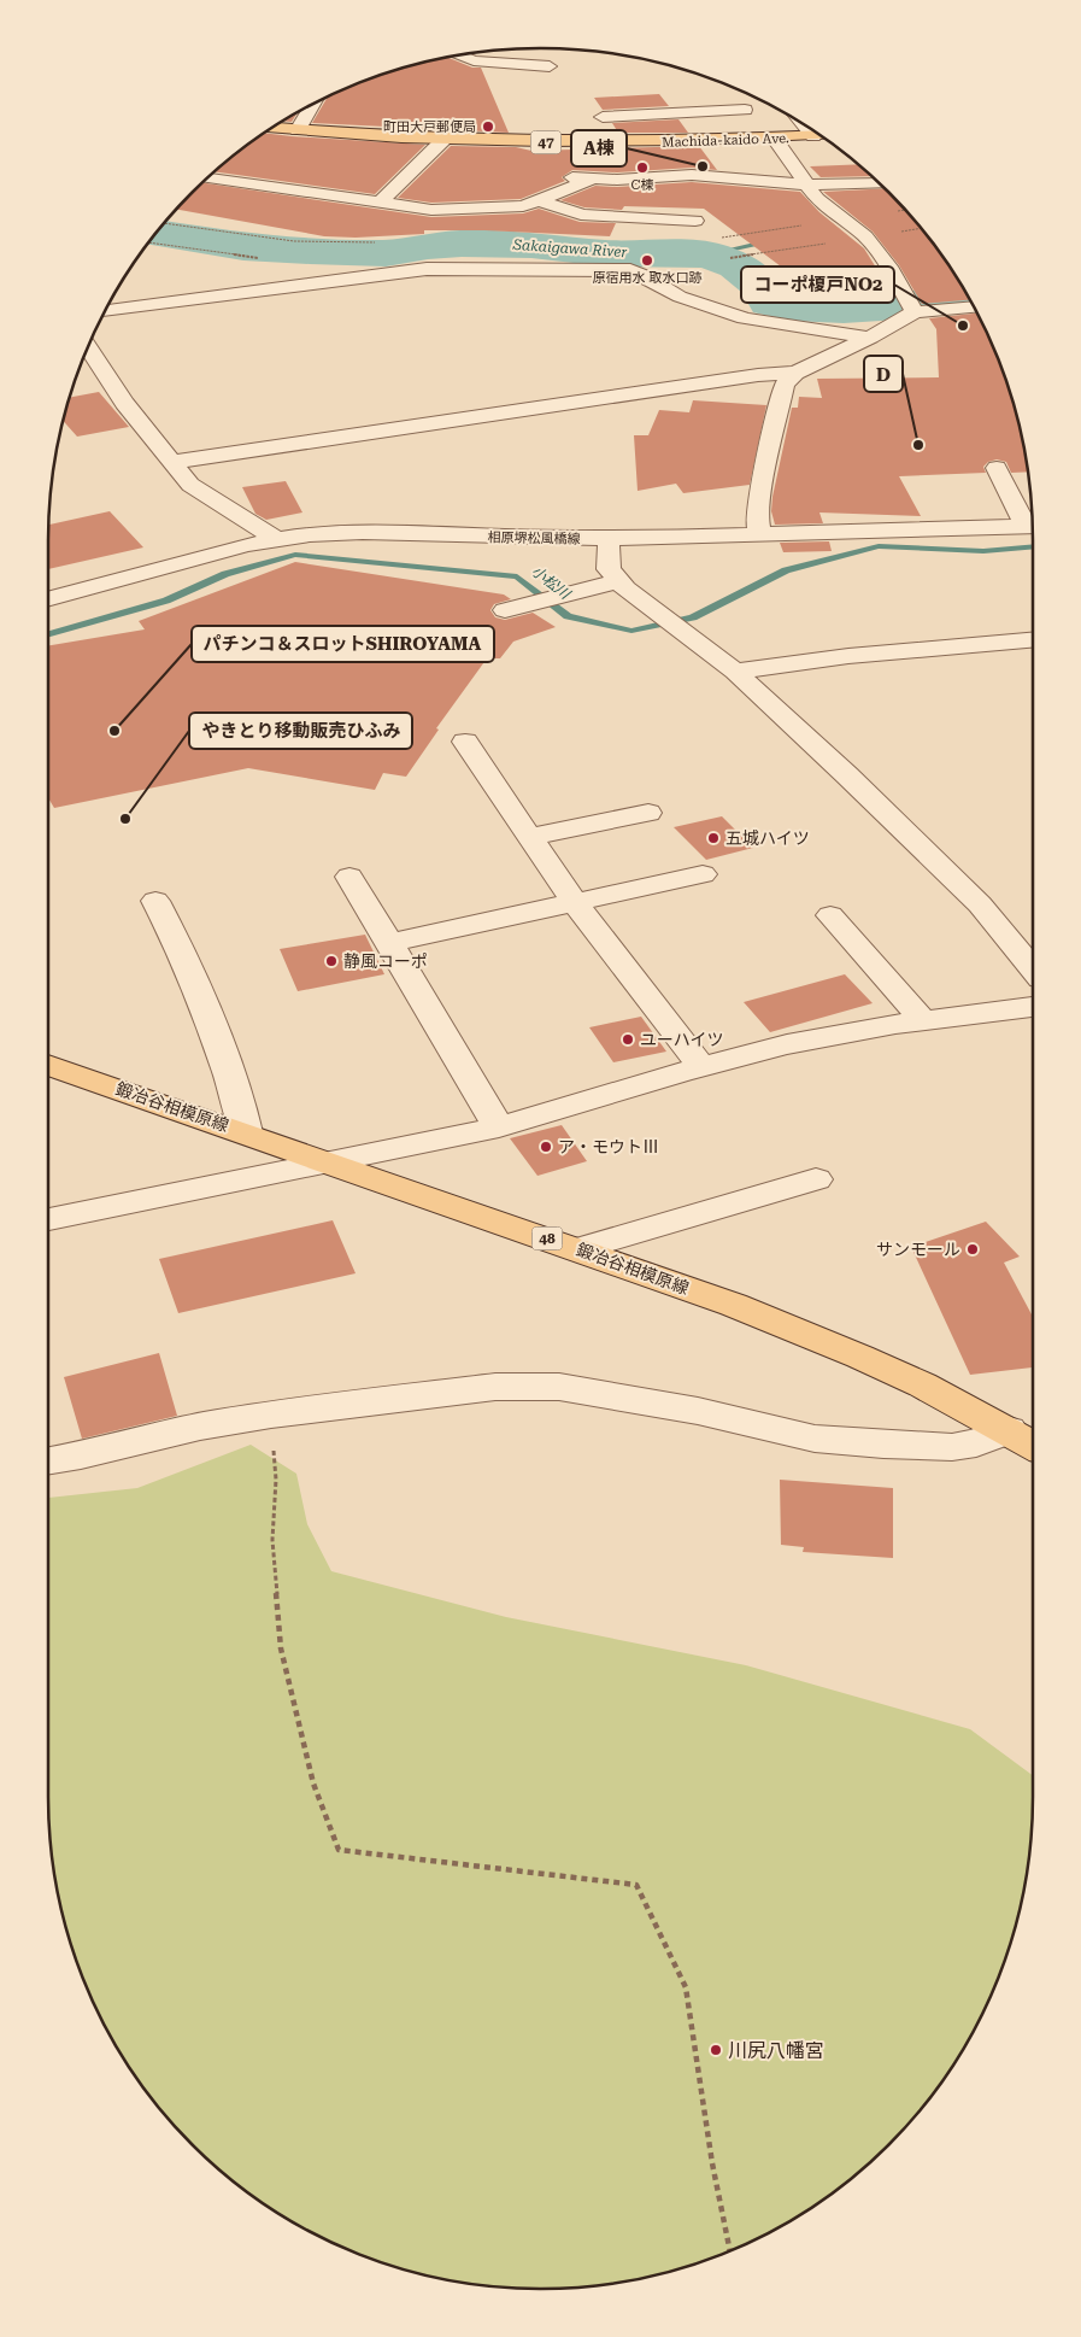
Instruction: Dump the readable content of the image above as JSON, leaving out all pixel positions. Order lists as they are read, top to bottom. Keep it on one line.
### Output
{"streets":{"main road":["Machida-kaido Ave.","47","鍛冶谷相模原線","48"],"street":["相原堺松風橋線"]},"water":["Sakaigawa River","小松川"],"places":["町田大戸郵便局","A棟","C棟","原宿用水 取水口跡","コーポ榎戸NO2","D","パチンコ＆スロットSHIROYAMA","やきとり移動販売ひふみ","五城ハイツ","静風コーポ","ユーハイツ","ア・モウトⅢ","サンモール","川尻八幡宮"]}
